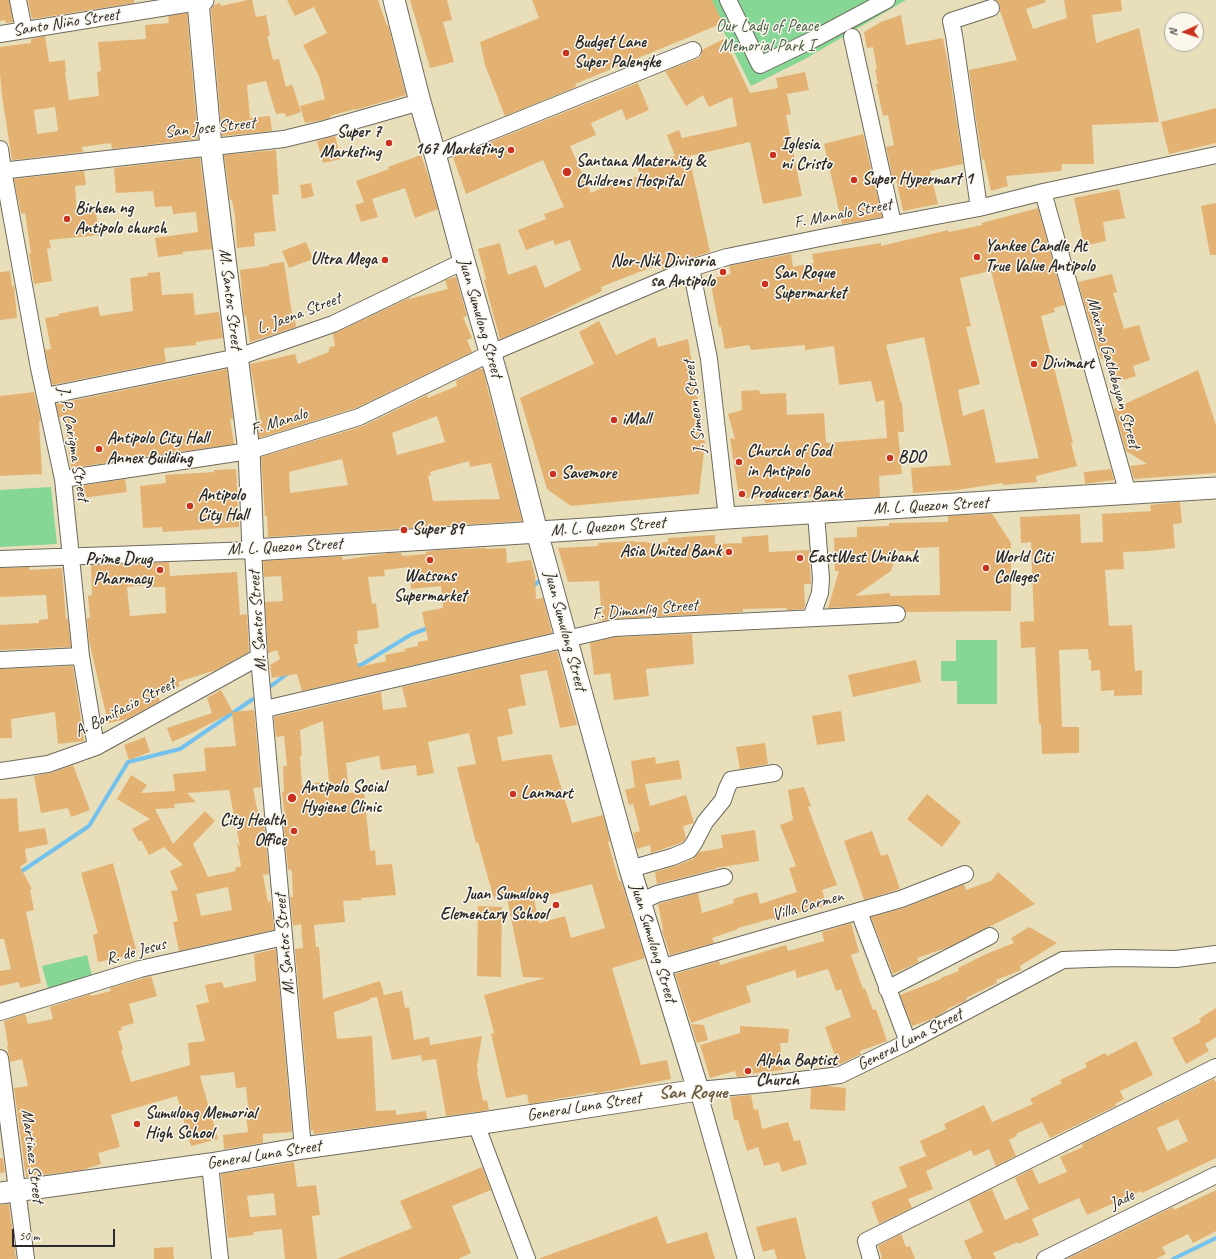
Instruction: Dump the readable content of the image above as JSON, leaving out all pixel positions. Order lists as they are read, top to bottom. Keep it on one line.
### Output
{"streets":{"main road":["M. Santos Street","Juan Sumulong Street","M. L. Quezon Street","General Luna Street"],"street":["Santo Niño Street","San Jose Street","F. Manalo Street","L. Jaena Street","Maximo Gatlabayan Street","J. Simeon Street","F. Manalo","J. P. Carigma Street","F. Dimanlig Street","A. Bonifacio Street","Villa Carmen","R. de Jesus","Martinez Street","Jade"]},"crossings":[["Santo Niño Street","M. Santos Street"],["San Jose Street","M. Santos Street"],["San Jose Street","Juan Sumulong Street"],["San Jose Street","J. P. Carigma Street"],["F. Manalo Street","Juan Sumulong Street"],["F. Manalo Street","Maximo Gatlabayan Street"],["F. Manalo Street","J. Simeon Street"],["F. Manalo Street","F. Manalo"],["M. Santos Street","L. Jaena Street"],["M. Santos Street","F. Manalo"],["M. Santos Street","M. L. Quezon Street"],["M. Santos Street","F. Dimanlig Street"],["M. Santos Street","A. Bonifacio Street"],["M. Santos Street","R. de Jesus"],["M. Santos Street","General Luna Street"],["L. Jaena Street","Juan Sumulong Street"],["L. Jaena Street","J. P. Carigma Street"],["Juan Sumulong Street","F. Manalo"],["Juan Sumulong Street","M. L. Quezon Street"],["Juan Sumulong Street","F. Dimanlig Street"],["Juan Sumulong Street","Villa Carmen"],["Juan Sumulong Street","General Luna Street"],["Maximo Gatlabayan Street","M. L. Quezon Street"],["J. Simeon Street","M. L. Quezon Street"],["F. Manalo","J. P. Carigma Street"],["J. P. Carigma Street","M. L. Quezon Street"],["J. P. Carigma Street","A. Bonifacio Street"],["General Luna Street","Martinez Street"]],"districts":["San Roque"],"parks":["Our Lady of Peace Memorial Park I"],"places":["Budget Lane Super Palengke","Super 7 Marketing","167 Marketing","Iglesia ni Cristo","Santana Maternity & Childrens Hospital","Super Hypermart 1","Birhen ng Antipolo church","Yankee Candle At True Value Antipolo","Ultra Mega","Nor-Nik Divisoria sa Antipolo","San Roque Supermarket","Divimart","iMall","Antipolo City Hall Annex Building","BDO","Church of God in Antipolo","Savemore","Producers Bank","Antipolo City Hall","Super 89","Asia United Bank","EastWest Unibank","Watsons Supermarket","World Citi Colleges","Prime Drug Pharmacy","Lanmart","Antipolo Social Hygiene Clinic","City Health Office","Juan Sumulong Elementary School","Alpha Baptist Church","Sumulong Memorial High School"],"scale_bar":"50 m","north":"left"}
